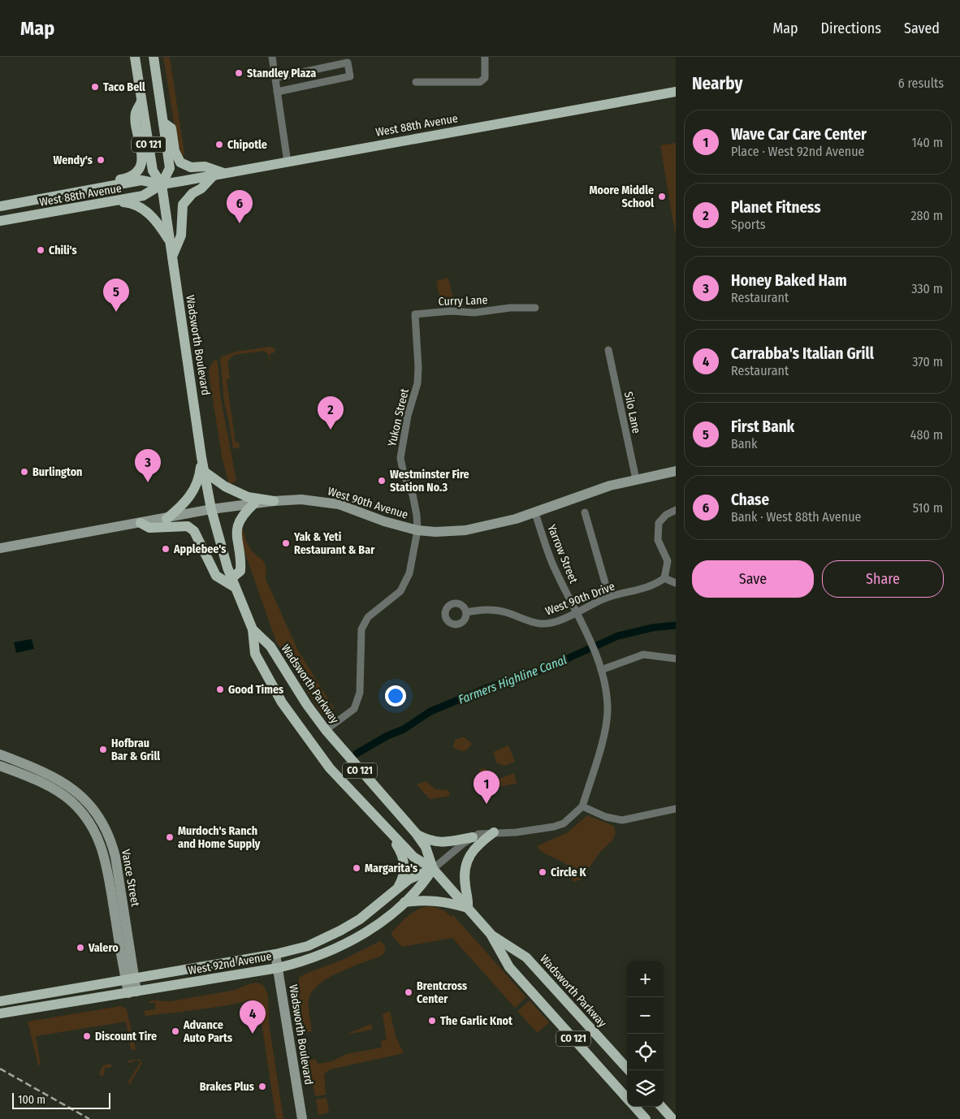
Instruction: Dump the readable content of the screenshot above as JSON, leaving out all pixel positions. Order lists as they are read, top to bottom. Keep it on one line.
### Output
{"streets":{"main road":["West 88th Avenue","CO 121","Wadsworth Boulevard","Wadsworth Parkway","West 92nd Avenue"],"street":["Curry Lane","Silo Lane","Yukon Street","West 90th Avenue","Yarrow Street","West 90th Drive","Vance Street"]},"crossings":[["West 88th Avenue","Wadsworth Boulevard"],["Curry Lane","Yukon Street"],["Wadsworth Boulevard","West 90th Avenue"],["Wadsworth Boulevard","Wadsworth Parkway"],["Wadsworth Boulevard","West 92nd Avenue"],["Silo Lane","West 90th Avenue"],["Yukon Street","West 90th Avenue"],["Yukon Street","Wadsworth Parkway"],["West 90th Avenue","Yarrow Street"],["West 90th Avenue","Wadsworth Parkway"],["Yarrow Street","West 90th Drive"],["Yarrow Street","West 92nd Avenue"],["Wadsworth Parkway","West 92nd Avenue"],["Vance Street","West 92nd Avenue"]],"water":["Farmers Highline Canal"],"places":["Standley Plaza","Taco Bell","Chipotle","Wendy's","Moore Middle School","Chili's","Burlington","Westminster Fire Station No.3","Yak & Yeti Restaurant & Bar","Applebee's","Good Times","Hofbrau Bar & Grill","Murdoch's Ranch and Home Supply","Margarita's","Circle K","Valero","Brentcross Center","The Garlic Knot","Advance Auto Parts","Discount Tire","Brakes Plus"],"scale_bar":"100 m","page":{"header":"Map","nav":["Map","Directions","Saved"],"heading":["Nearby","6 results"],"list":[{"mark":"1","name":"Wave Car Care Center","note":"Place · West 92nd Avenue","value":"140 m"},{"mark":"2","name":"Planet Fitness","note":"Sports","value":"280 m"},{"mark":"3","name":"Honey Baked Ham","note":"Restaurant","value":"330 m"},{"mark":"4","name":"Carrabba's Italian Grill","note":"Restaurant","value":"370 m"},{"mark":"5","name":"First Bank","note":"Bank","value":"480 m"},{"mark":"6","name":"Chase","note":"Bank · West 88th Avenue","value":"510 m"}],"pins":["6","5","2","3","1","4"],"buttons":["Save","Share"],"map_buttons":["+","−"],"scale":"100 m"}}
